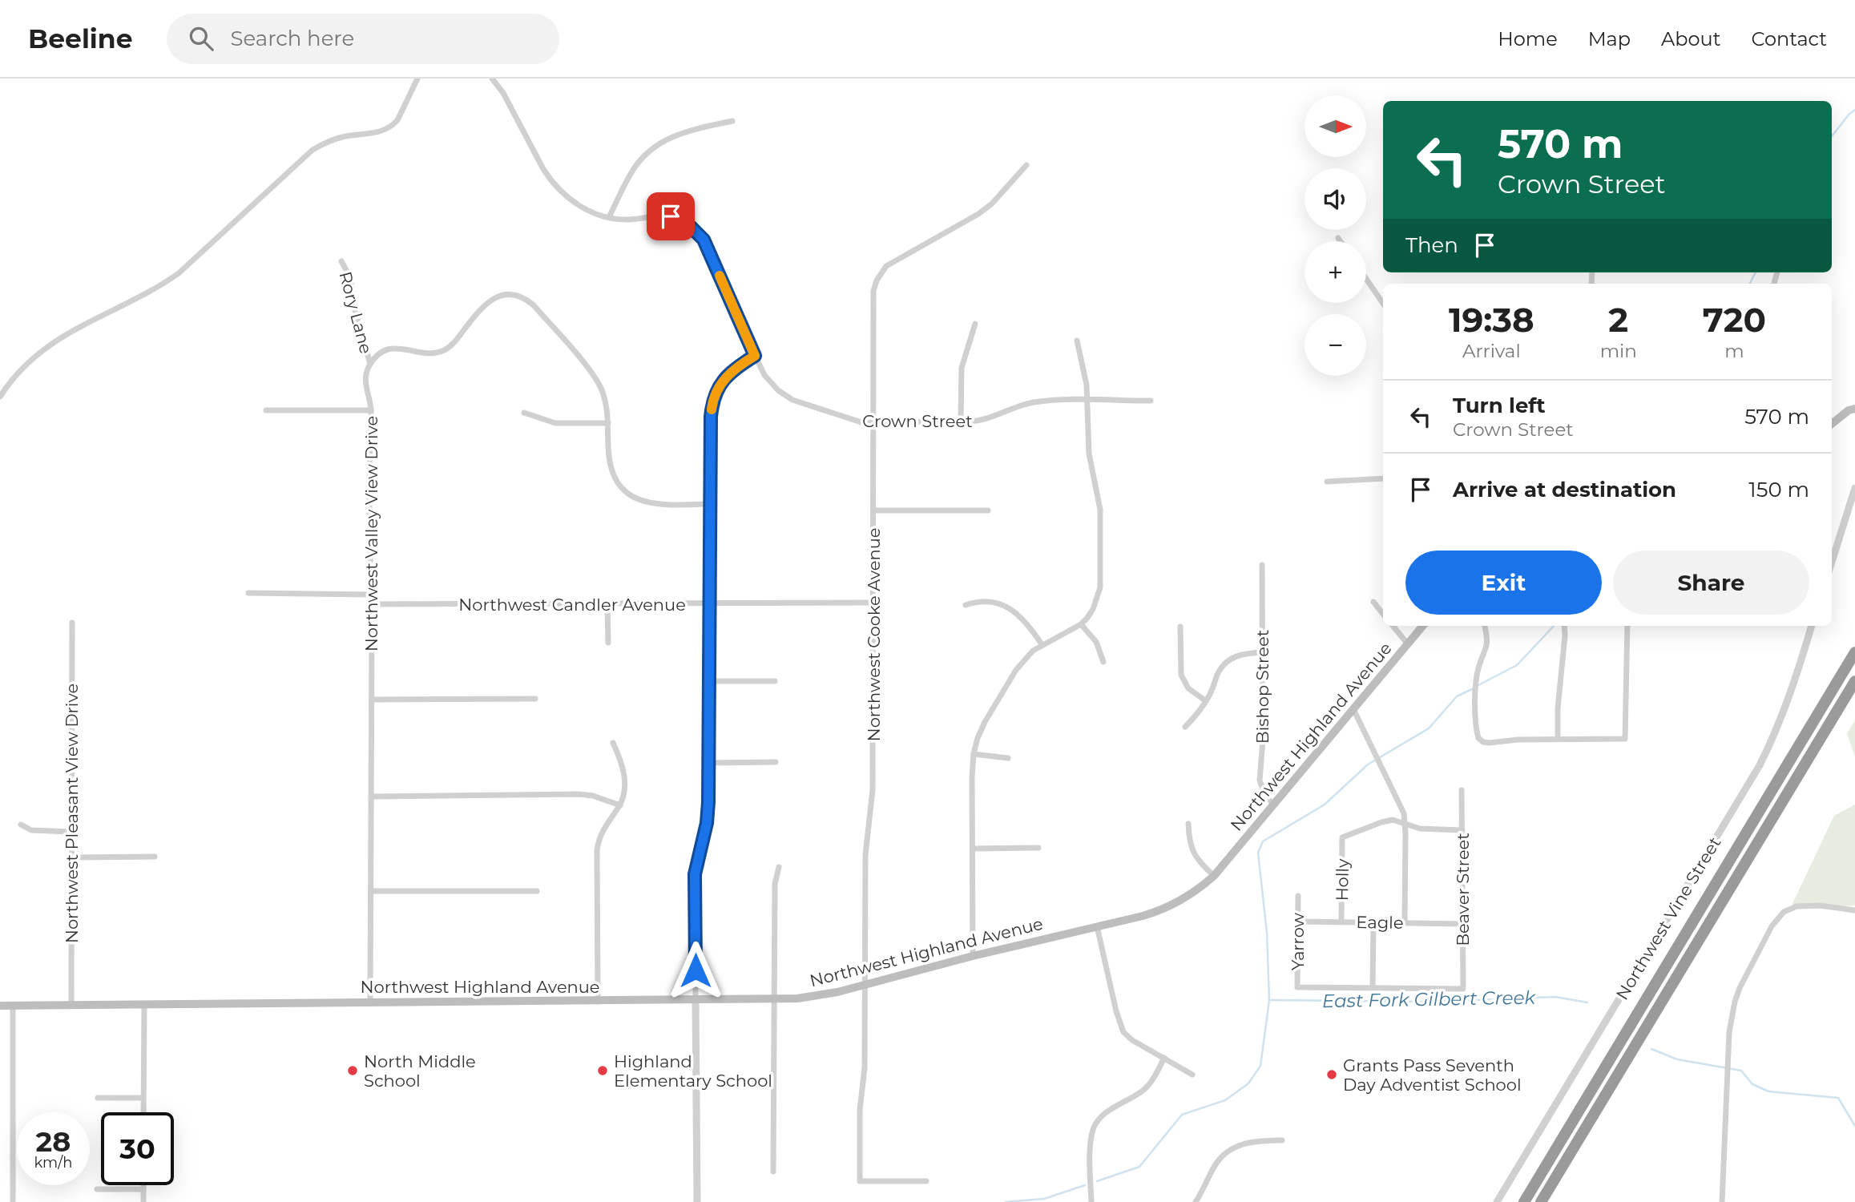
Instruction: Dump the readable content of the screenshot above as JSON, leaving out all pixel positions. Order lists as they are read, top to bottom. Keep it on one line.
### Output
{"streets":{"main road":["Northwest Highland Avenue"],"street":["Rory Lane","Crown Street","Northwest Valley View Drive","Northwest Candler Avenue","Northwest Cooke Avenue","Bishop Street","Northwest Pleasant View Drive","Holly","Beaver Street","Northwest Vine Street","Eagle","Yarrow"]},"crossings":[["Rory Lane","Northwest Valley View Drive"],["Crown Street","Northwest Cooke Avenue"],["Northwest Valley View Drive","Northwest Candler Avenue"],["Northwest Valley View Drive","Northwest Highland Avenue"],["Northwest Candler Avenue","Northwest Cooke Avenue"],["Northwest Cooke Avenue","Northwest Highland Avenue"],["Bishop Street","Northwest Highland Avenue"],["Northwest Highland Avenue","Northwest Pleasant View Drive"],["Holly","Eagle"],["Beaver Street","Eagle"],["Beaver Street","Yarrow"],["Eagle","Yarrow"]],"water":["East Fork Gilbert Creek"],"places":["North Middle School","Highland Elementary School","Grants Pass Seventh Day Adventist School"],"north":"right","page":{"header":"Beeline","search":"Search here","nav":["Home","Map","About","Contact"],"map_buttons":["+","−"],"turn":["570 m","Crown Street"],"then":"Then","eta":["19:38","Arrival","2","min","720","m"],"list":[{"name":"Turn left","note":"Crown Street","value":"570 m"},{"name":"Arrive at destination","value":"150 m"}],"buttons":["Exit","Share"],"speed":"28 km/h","limit":"30"}}
